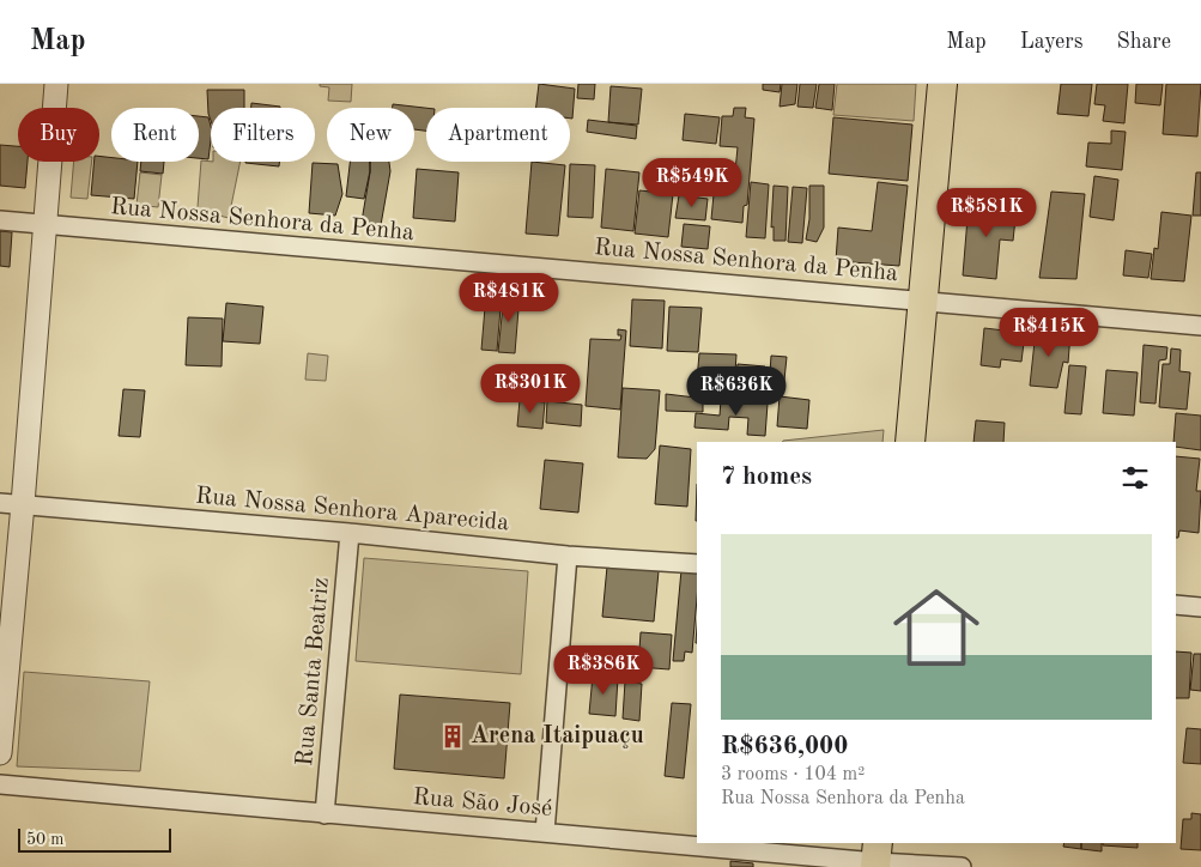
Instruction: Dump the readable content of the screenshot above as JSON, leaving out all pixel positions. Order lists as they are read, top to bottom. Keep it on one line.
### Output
{"streets":{"street":["Rua Nossa Senhora da Penha","Rua Nossa Senhora Aparecida","Rua Santa Beatriz","Rua São José"]},"crossings":[["Rua Nossa Senhora Aparecida","Rua Santa Beatriz"],["Rua Santa Beatriz","Rua São José"]],"places":{"building":["Arena Itaipuaçu"]},"scale_bar":"50 m","page":{"header":"Map","nav":["Map","Layers","Share"],"chip":["Buy","Rent","Filters","New","Apartment"],"price":["R$549K","R$581K","R$481K","R$415K","R$301K","R$636K","R$386K"],"heading":"7 homes","list":[{"name":"R$636,000","note":"3 rooms · 104 m² · Rua Nossa Senhora da Penha"}],"scale":"50 m"}}
